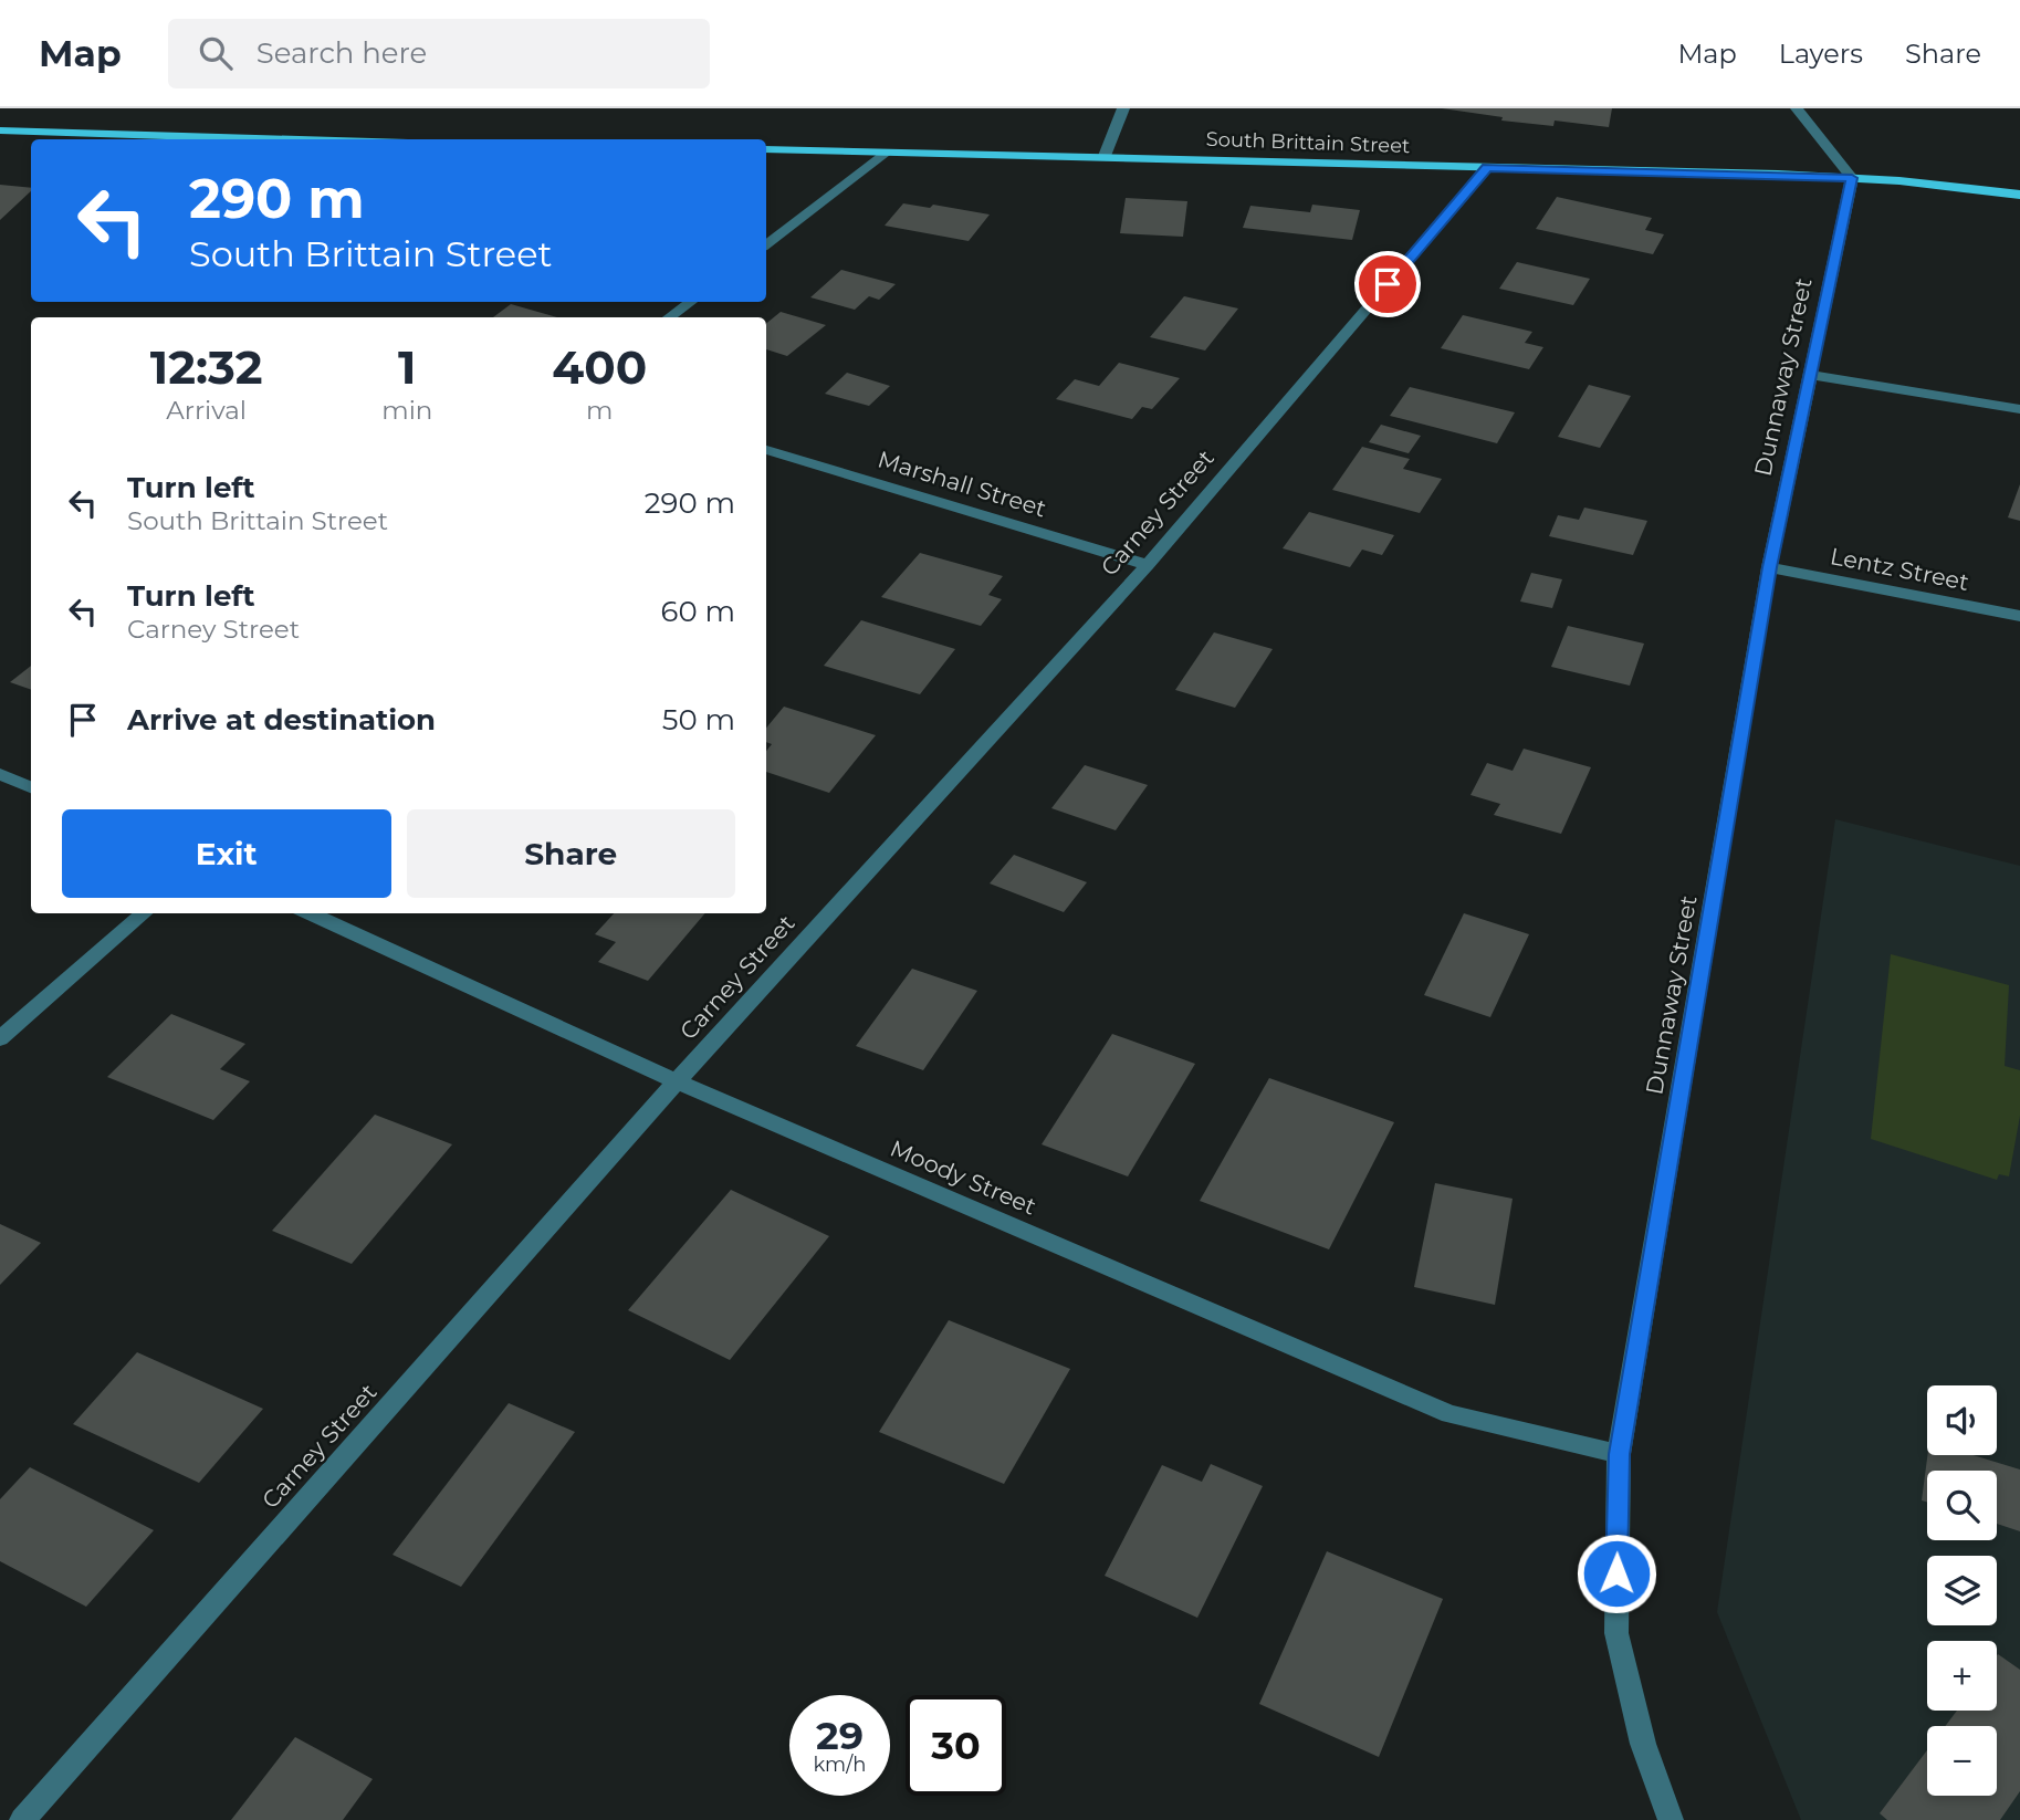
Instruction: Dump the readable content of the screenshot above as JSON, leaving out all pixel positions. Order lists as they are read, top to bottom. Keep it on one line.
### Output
{"streets":{"main road":["South Brittain Street"],"street":["Dunnaway Street","Marshall Street","Carney Street","Lentz Street","Moody Street"]},"crossings":[["South Brittain Street","Dunnaway Street"],["South Brittain Street","Carney Street"],["Dunnaway Street","Lentz Street"],["Dunnaway Street","Moody Street"],["Marshall Street","Carney Street"],["Carney Street","Moody Street"]],"page":{"header":"Map","search":"Search here","nav":["Map","Layers","Share"],"turn":["290 m","South Brittain Street"],"eta":["12:32","Arrival","1","min","400","m"],"list":[{"name":"Turn left","note":"South Brittain Street","value":"290 m"},{"name":"Turn left","note":"Carney Street","value":"60 m"},{"name":"Arrive at destination","value":"50 m"}],"buttons":["Exit","Share"],"map_buttons":["+","−"],"speed":"29 km/h","limit":"30"}}
